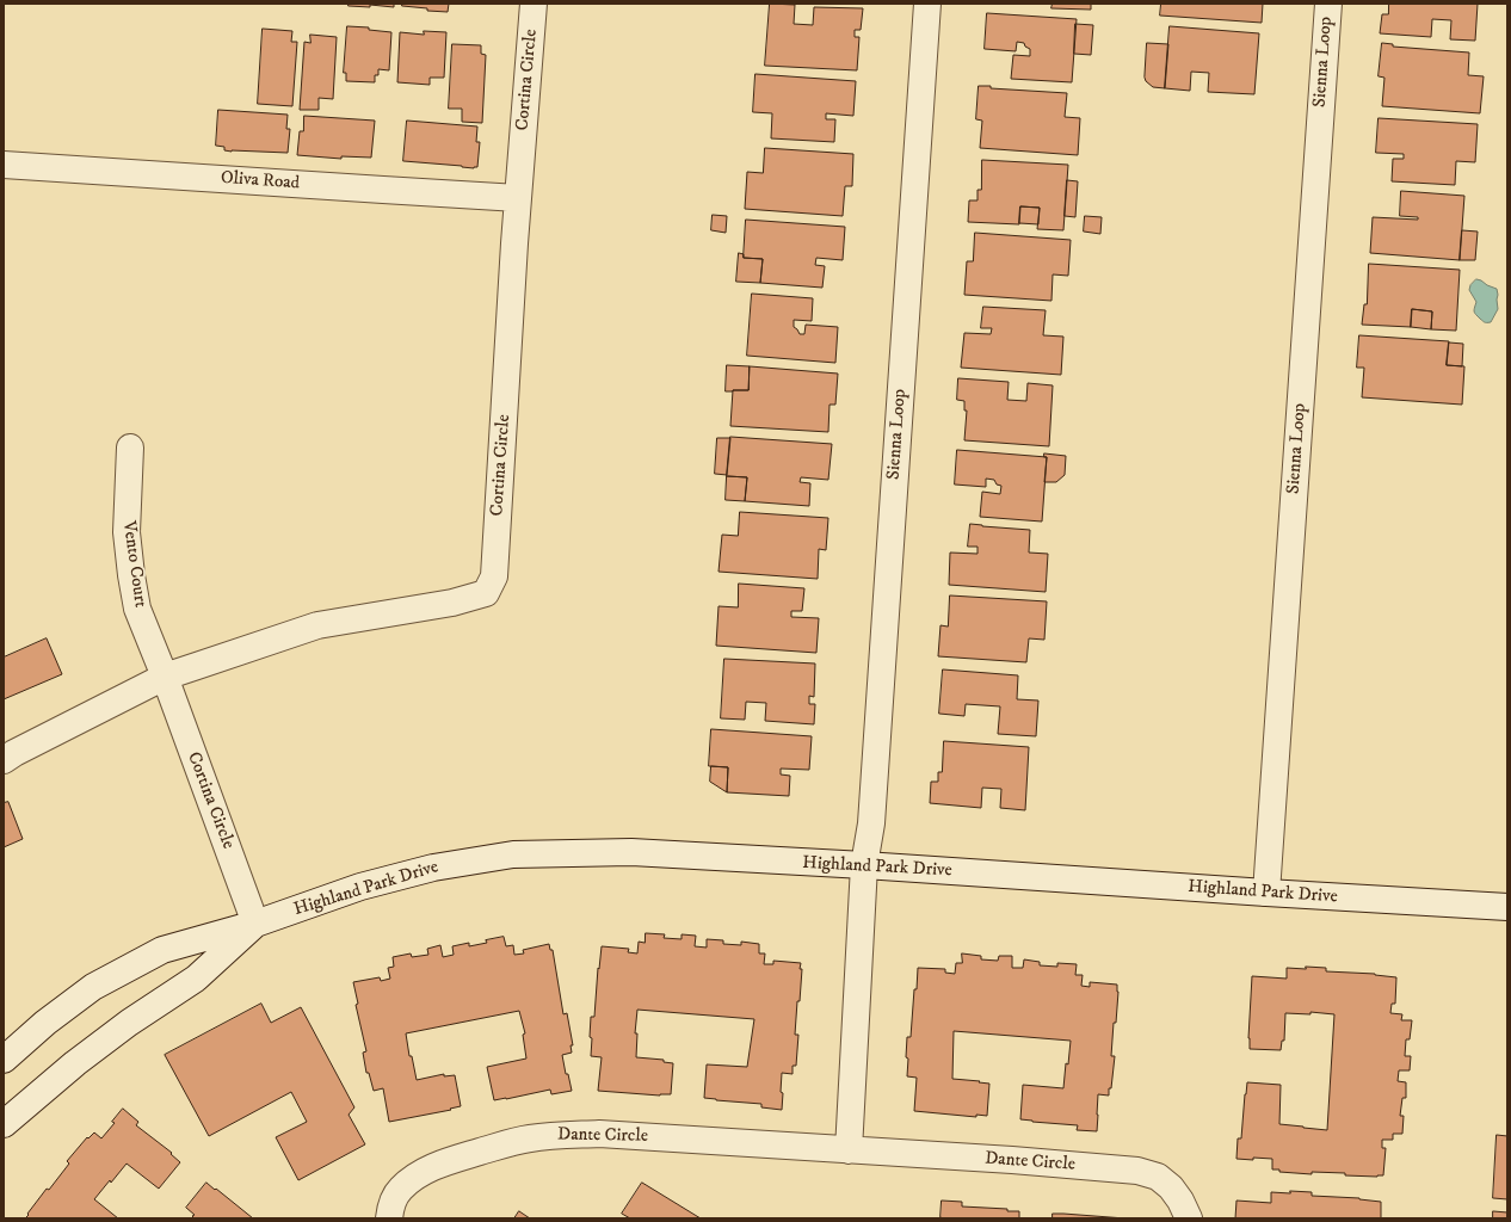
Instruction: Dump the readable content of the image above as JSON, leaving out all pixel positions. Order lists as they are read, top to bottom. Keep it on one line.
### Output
{"streets":{"street":["Sienna Loop","Cortina Circle","Oliva Road","Vento Court","Highland Park Drive","Dante Circle"]},"crossings":[["Sienna Loop","Highland Park Drive"],["Cortina Circle","Oliva Road"],["Cortina Circle","Vento Court"],["Cortina Circle","Highland Park Drive"]]}
